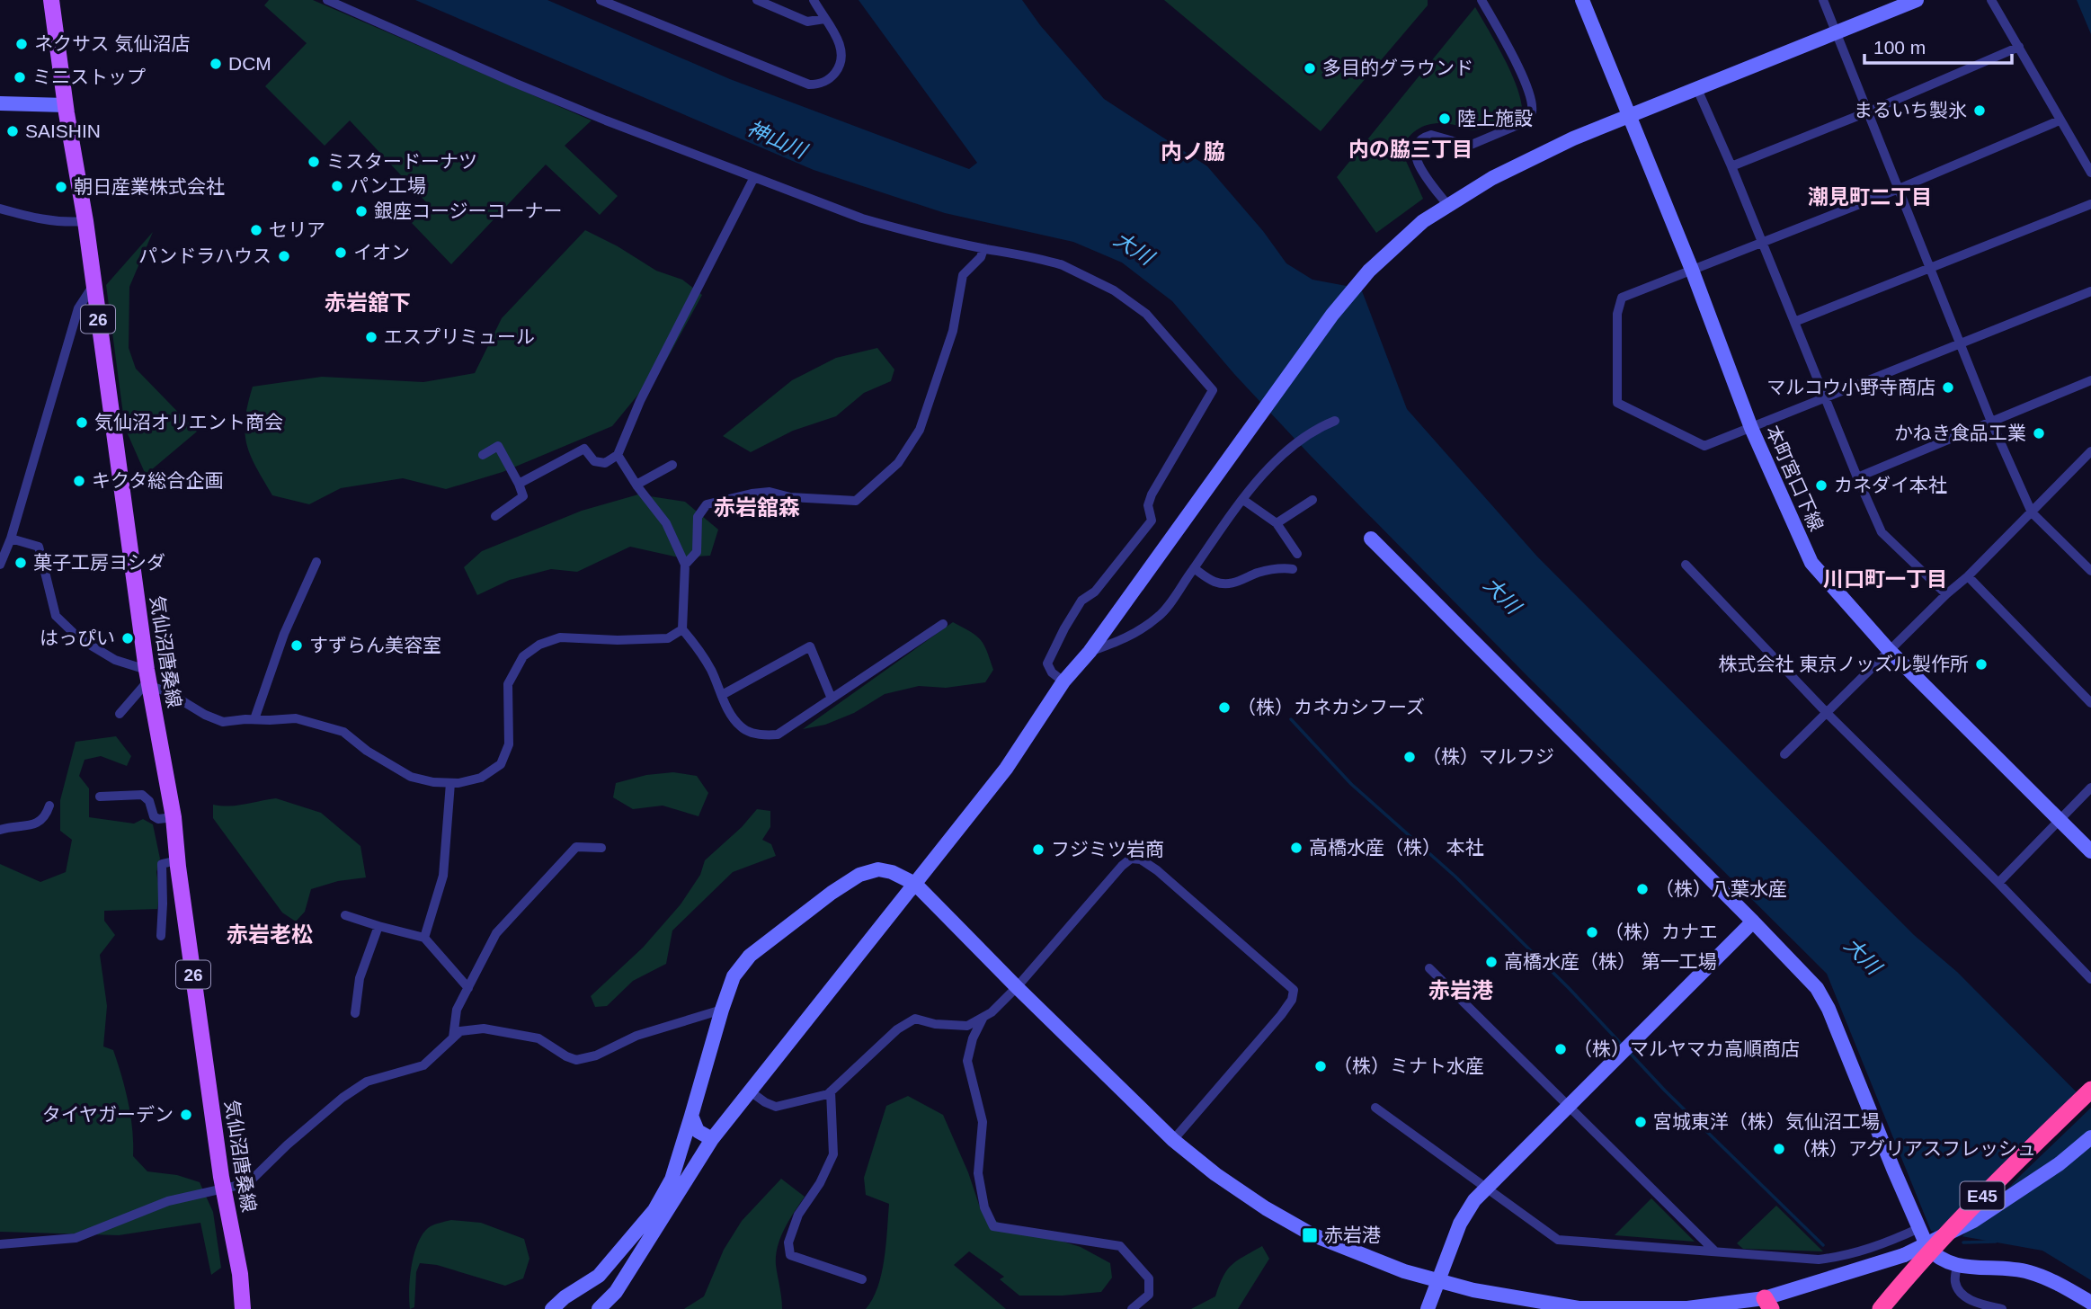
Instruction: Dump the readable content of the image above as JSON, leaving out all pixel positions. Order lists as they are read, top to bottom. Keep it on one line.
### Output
{"streets":{"highway":["E45"],"main road":["26","気仙沼唐桑線"],"street":["本町宮口下線"]},"districts":["内の脇三丁目","内ノ脇","潮見町二丁目","赤岩舘下","赤岩舘森","川口町一丁目","赤岩老松","赤岩港"],"water":["神山川","大川"],"places":{"other":["ネクサス 気仙沼店","DCM","多目的グラウンド","ミニストップ","まるいち製氷","陸上施設","SAISHIN","ミスタードーナツ","パン工場","朝日産業株式会社","銀座コージーコーナー","セリア","イオン","パンドラハウス","エスプリミュール","マルコウ小野寺商店","気仙沼オリエント商会","かねき食品工業","キクタ総合企画","カネダイ本社","菓子工房ヨシダ","はっぴい","すずらん美容室","株式会社 東京ノッズル製作所","（株）カネカシフーズ","（株）マルフジ","高橋水産（株） 本社","フジミツ岩商","（株）八葉水産","（株）カナエ","高橋水産（株） 第一工場","（株）マルヤマカ高順商店","（株）ミナト水産","タイヤガーデン","宮城東洋（株）気仙沼工場","（株）アグリアスフレッシュ"],"transit":["赤岩港"]},"scale_bar":"100 m"}
